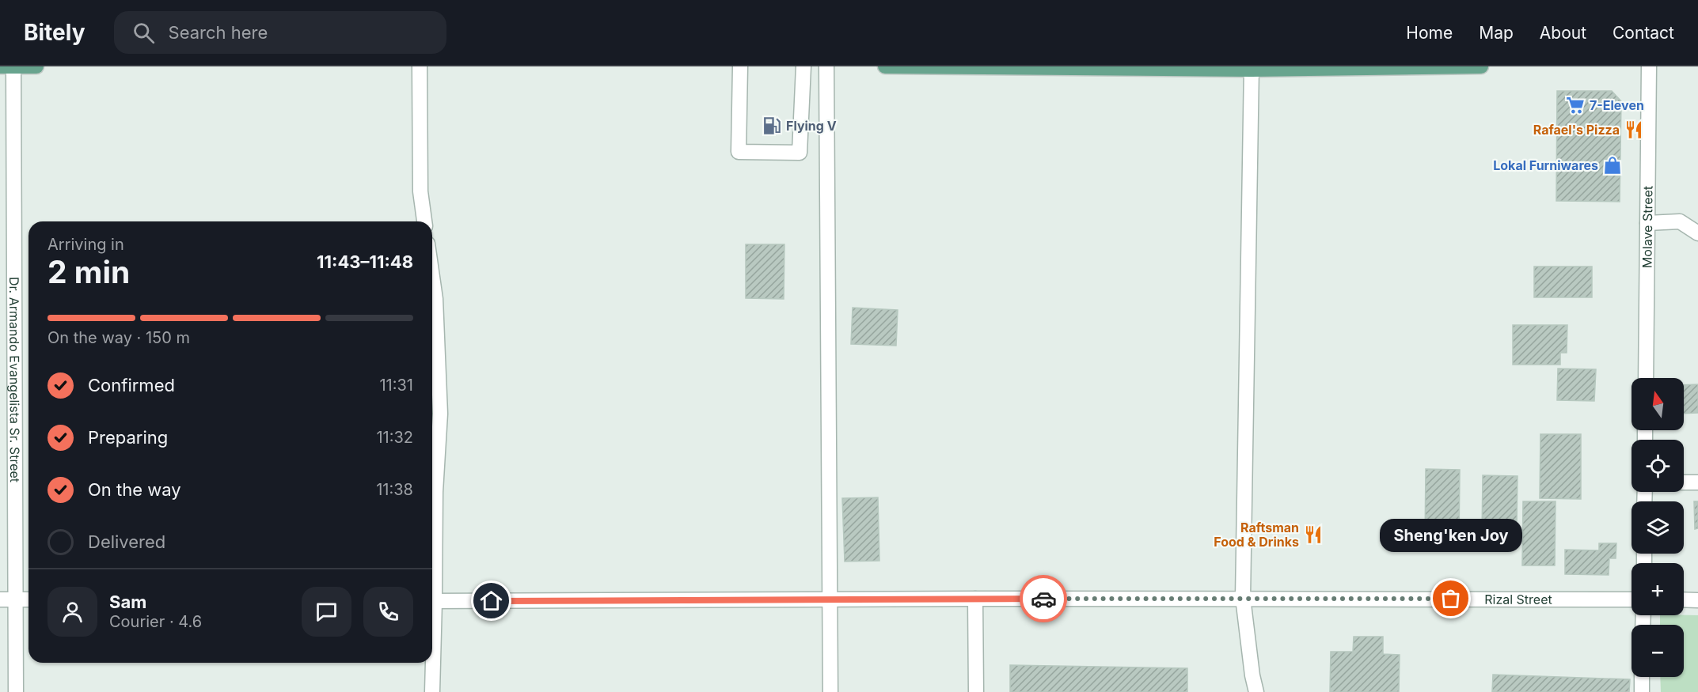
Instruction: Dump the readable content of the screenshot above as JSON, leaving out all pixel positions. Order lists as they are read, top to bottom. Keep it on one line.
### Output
{"streets":{"street":["Molave Street","Dr. Armando Evangelista Sr. Street","Rizal Street"]},"places":{"supermarket":["7-Eleven"],"fuel station":["Flying V"],"restaurant":["Rafael's Pizza","Raftsman Food & Drinks"],"shop":["Lokal Furniwares"],"other":["Sheng'ken Joy"]},"north":"top","page":{"header":"Bitely","search":"Search here","nav":["Home","Map","About","Contact"],"heading":["2 min","Arriving in","11:43–11:48"],"panel":["Sam","Courier · 4.6"],"bar":"On the way · 150 m","list":[["Confirmed","11:31"],["Preparing","11:32"],["On the way","11:38"],"Delivered"],"map_buttons":["+","−"],"bubble":"Sheng'ken Joy"}}
